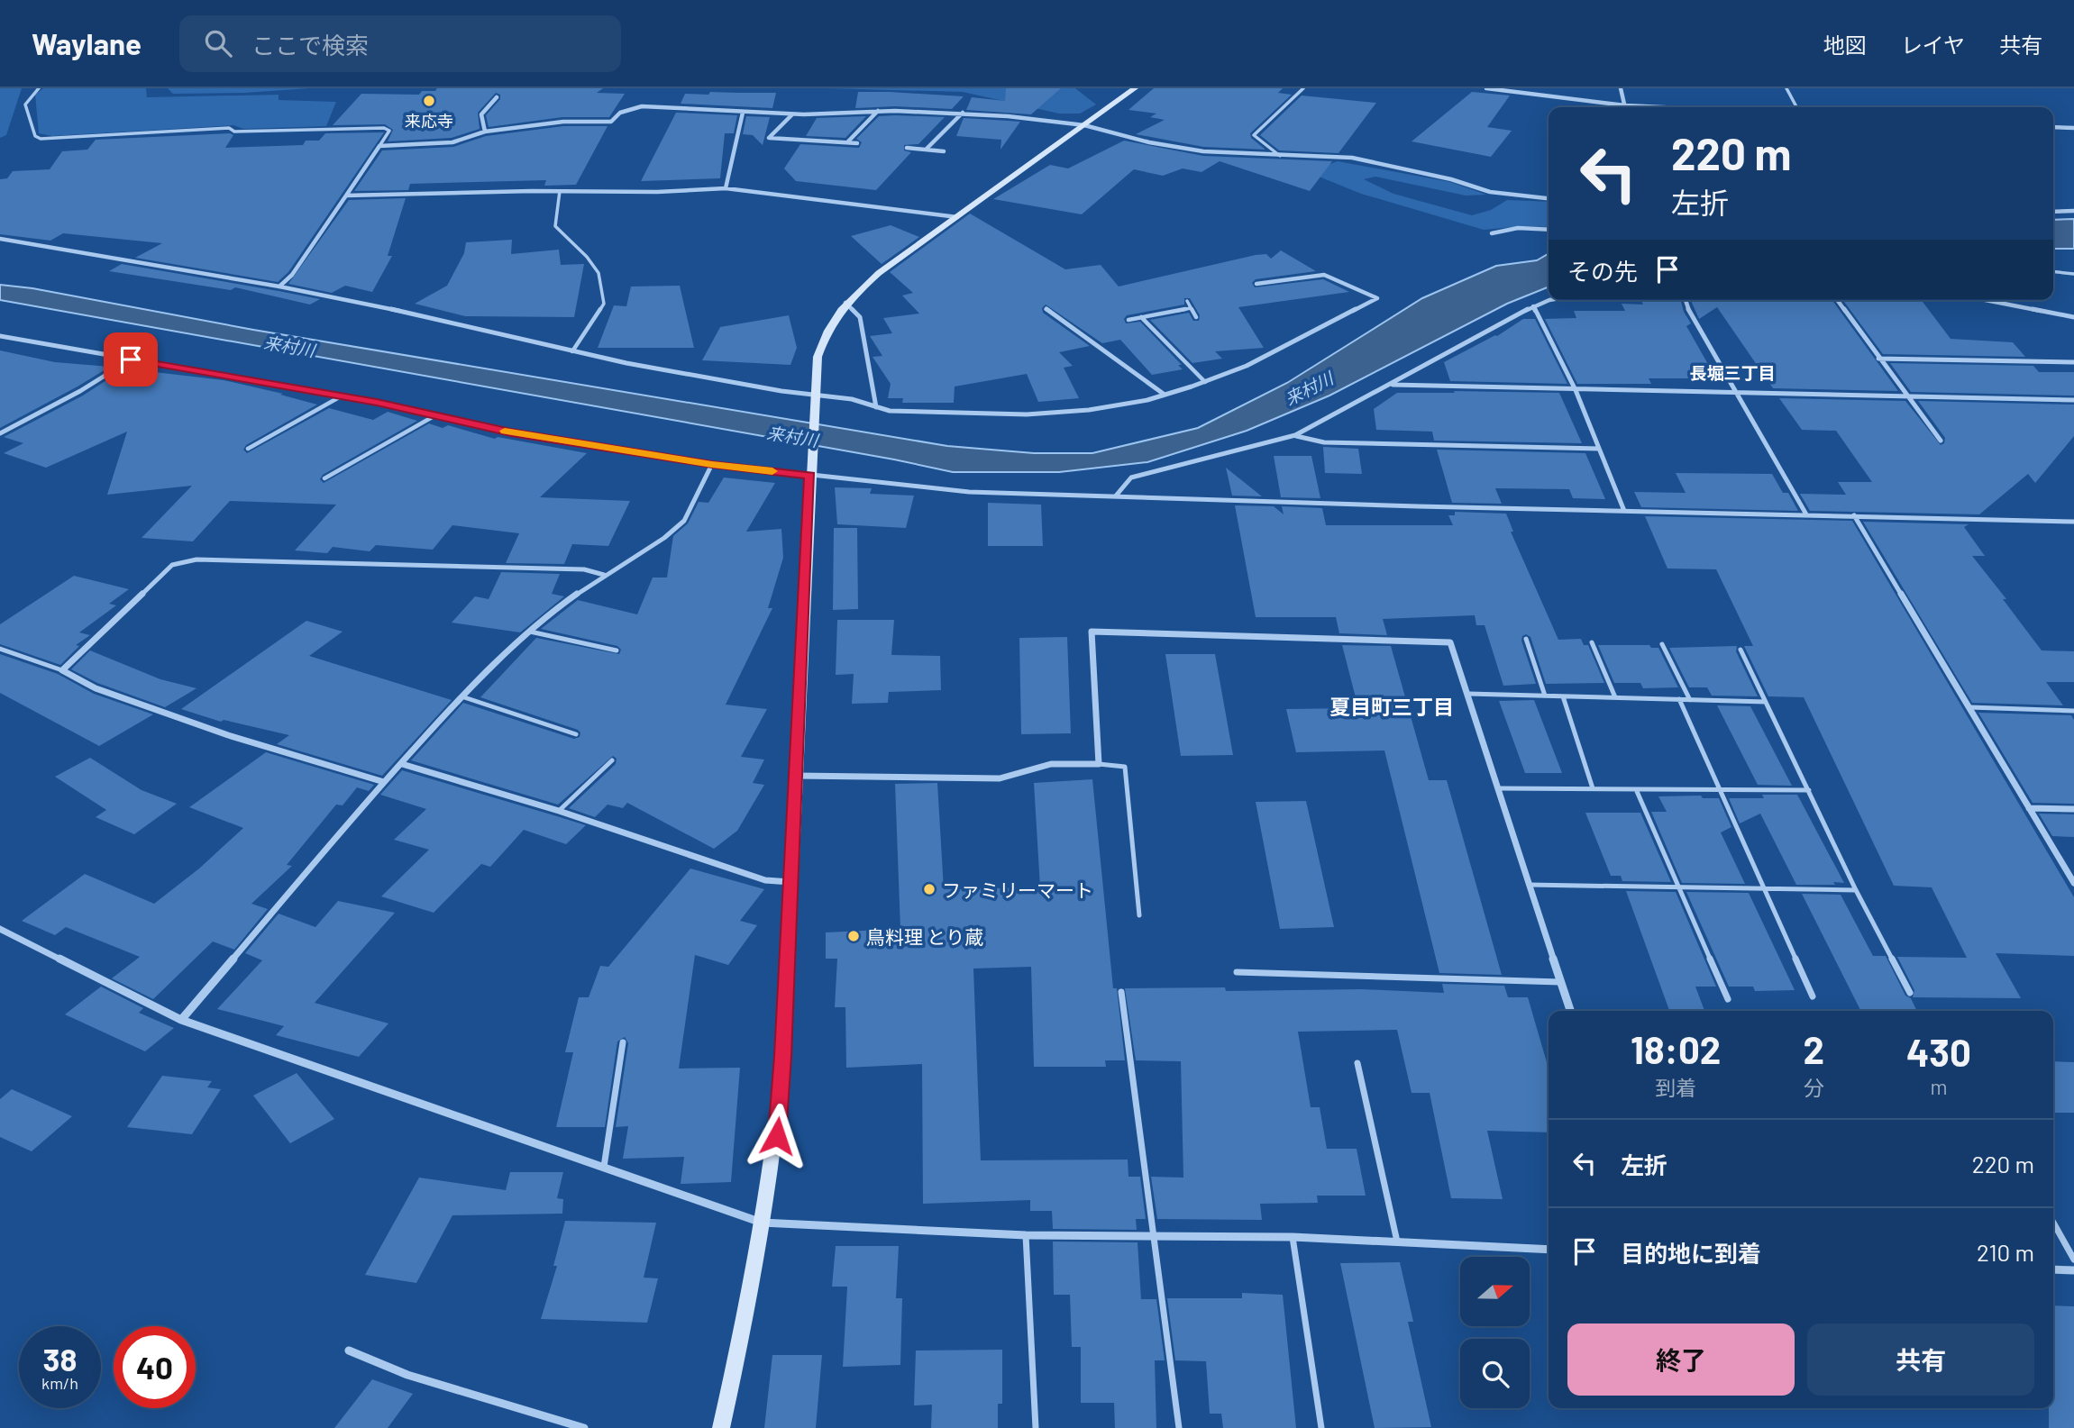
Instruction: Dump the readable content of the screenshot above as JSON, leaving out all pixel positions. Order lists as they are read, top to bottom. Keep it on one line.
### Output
{"districts":["長堀三丁目","夏目町三丁目"],"water":["来村川"],"places":["来応寺","ファミリーマート","鳥料理 とり蔵"],"north":"right","page":{"header":"Waylane","search":"ここで検索","nav":["地図","レイヤ","共有"],"turn":["220 m","左折"],"then":"その先","eta":["18:02","到着","2","分","430","m"],"list":[{"name":"左折","value":"220 m"},{"name":"目的地に到着","value":"210 m"}],"buttons":["終了","共有"],"speed":"38 km/h","limit":"40"}}
